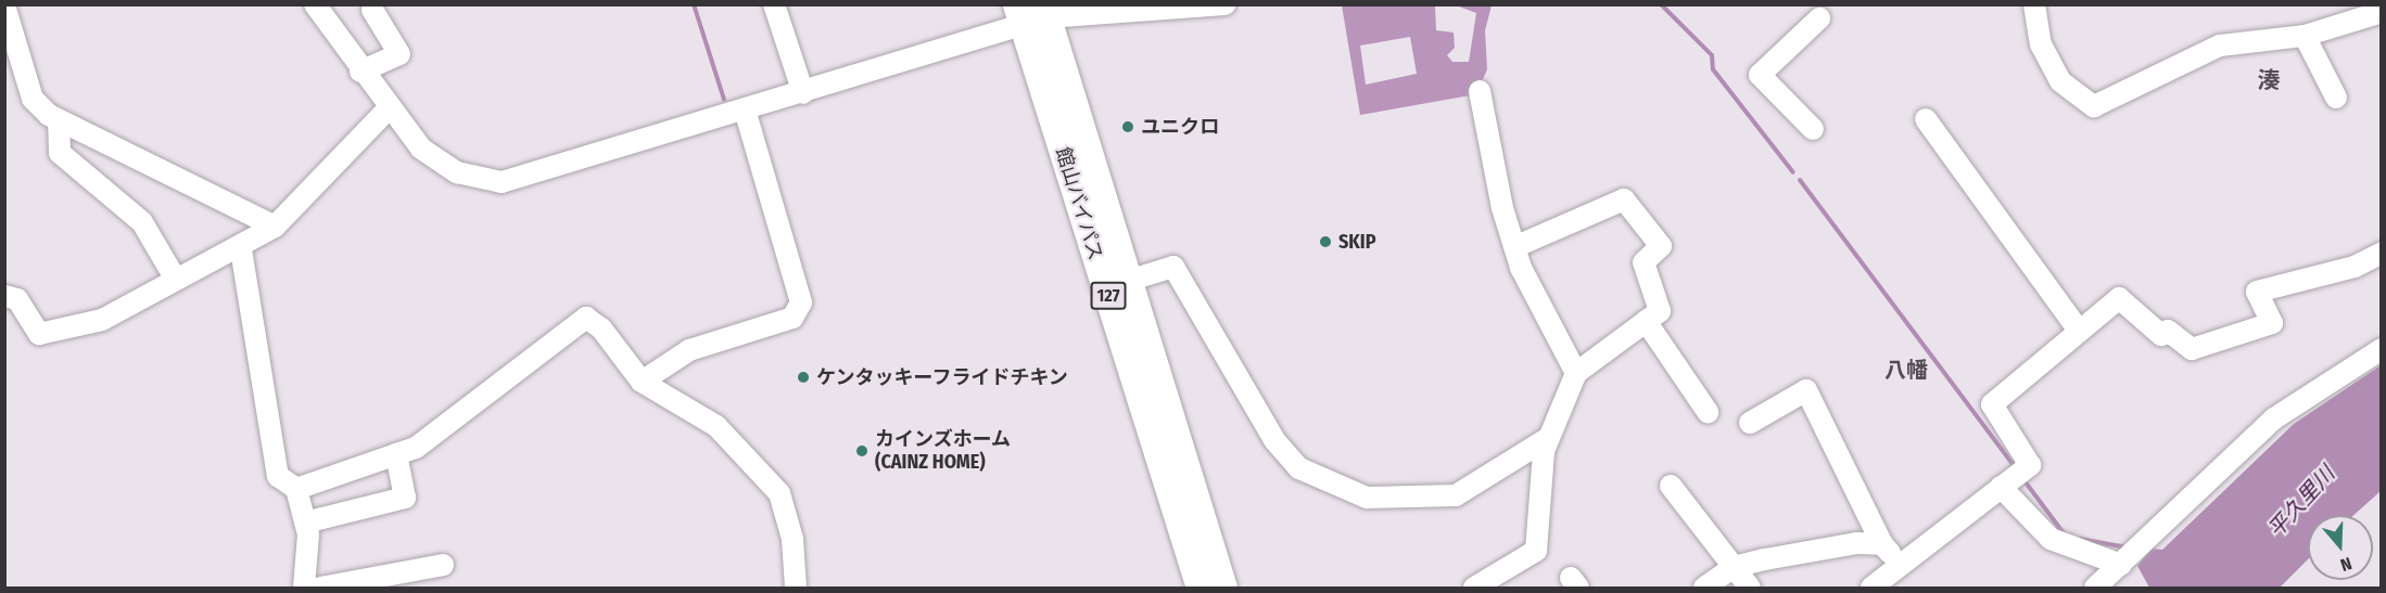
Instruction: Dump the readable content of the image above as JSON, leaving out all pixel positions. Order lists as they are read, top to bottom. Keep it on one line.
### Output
{"streets":{"highway":["館山バイパス","127"]},"districts":["湊","八幡"],"water":["平久里川"],"places":["ユニクロ","SKIP","ケンタッキーフライドチキン","カインズホーム (CAINZ HOME)"],"north":"bottom"}
